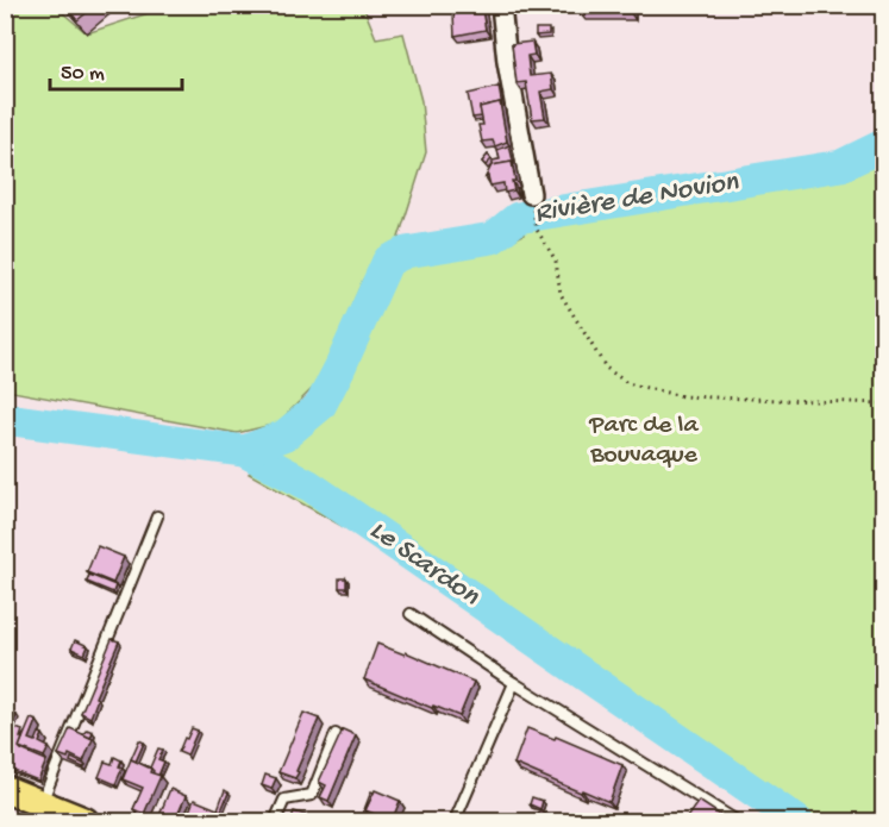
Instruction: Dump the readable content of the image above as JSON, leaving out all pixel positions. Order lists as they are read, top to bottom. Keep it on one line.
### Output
{"water":["Rivière de Novion","Le Scardon"],"parks":["Parc de la Bouvaque"],"scale_bar":"50 m"}
